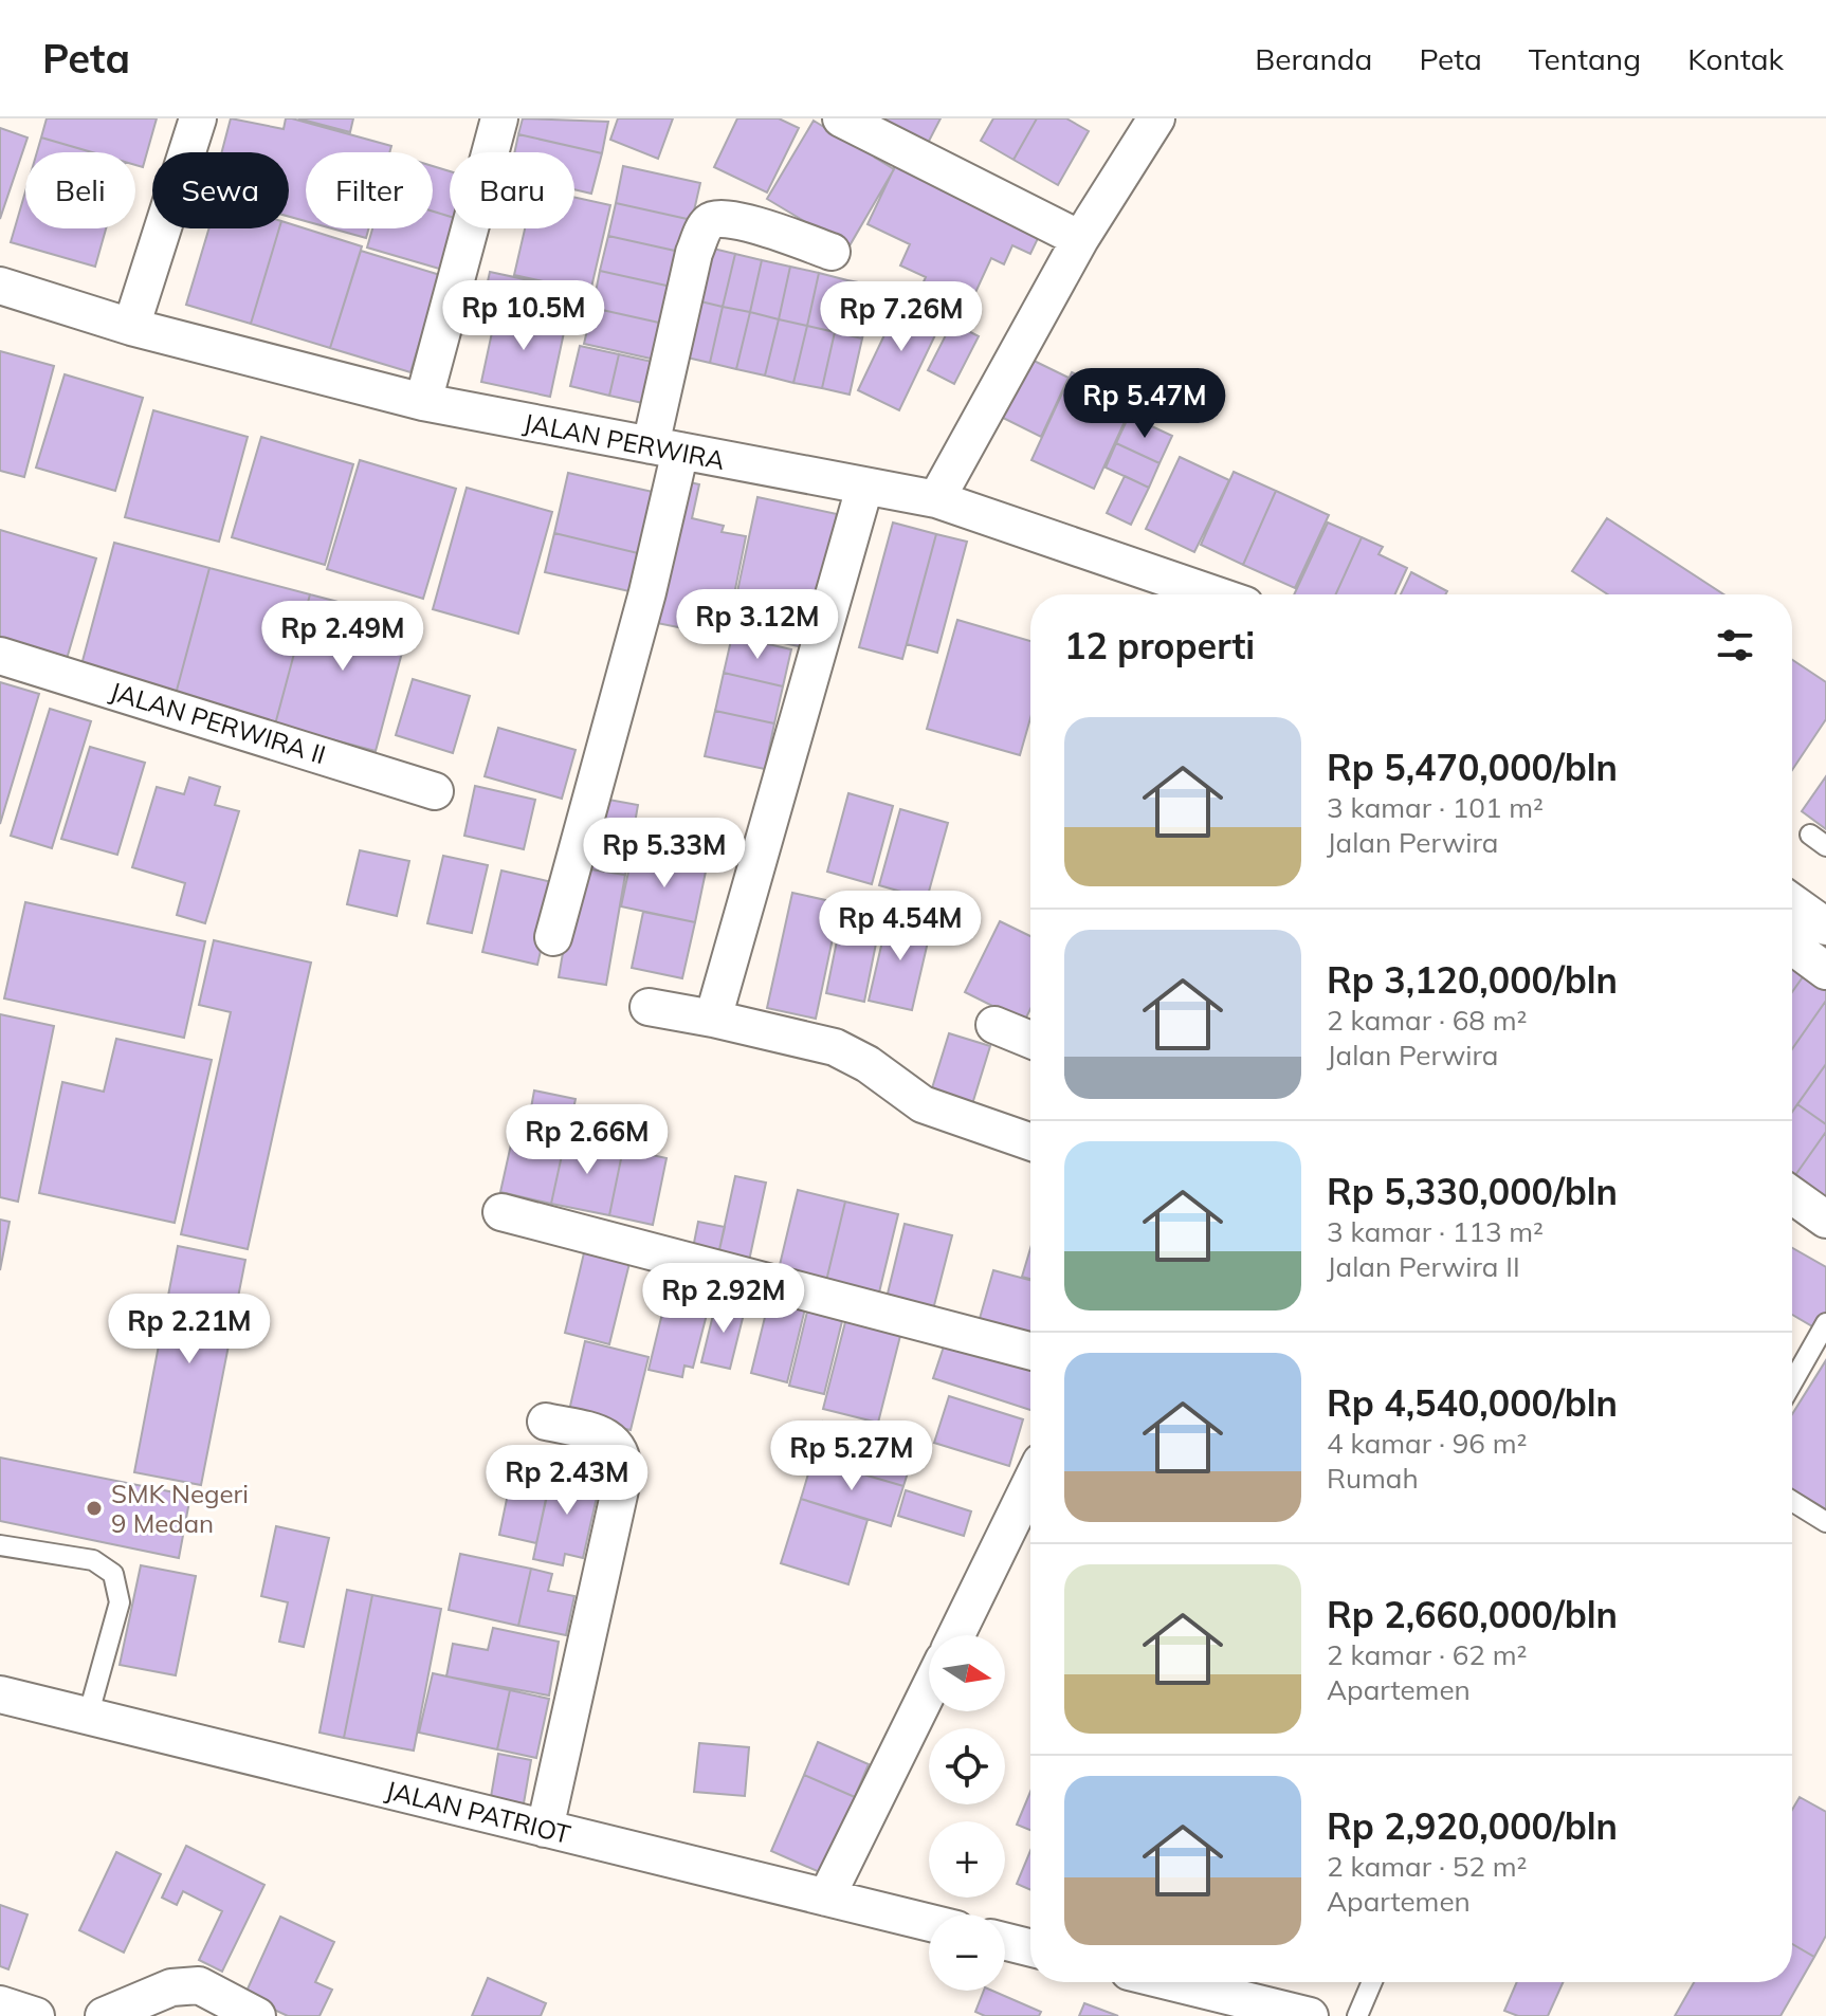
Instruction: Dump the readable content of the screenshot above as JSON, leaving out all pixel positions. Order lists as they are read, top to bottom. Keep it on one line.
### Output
{"streets":{"street":["JALAN PERWIRA","JALAN PERWIRA II","JALAN PATRIOT"]},"places":["SMK Negeri 9 Medan"],"north":"right","page":{"header":"Peta","nav":["Beranda","Peta","Tentang","Kontak"],"chip":["Beli","Sewa","Filter","Baru"],"price":["Rp 10.5M","Rp 7.26M","Rp 5.47M","Rp 3.12M","Rp 2.49M","Rp 5.33M","Rp 4.54M","Rp 2.66M","Rp 2.92M","Rp 2.21M","Rp 5.27M","Rp 2.43M"],"heading":"12 properti","list":[{"name":"Rp 5,470,000/bln","note":"3 kamar · 101 m² · Jalan Perwira"},{"name":"Rp 3,120,000/bln","note":"2 kamar · 68 m² · Jalan Perwira"},{"name":"Rp 5,330,000/bln","note":"3 kamar · 113 m² · Jalan Perwira II"},{"name":"Rp 4,540,000/bln","note":"4 kamar · 96 m² · Rumah"},{"name":"Rp 2,660,000/bln","note":"2 kamar · 62 m² · Apartemen"},{"name":"Rp 2,920,000/bln","note":"2 kamar · 52 m² · Apartemen"}],"map_buttons":["+","−"]}}
